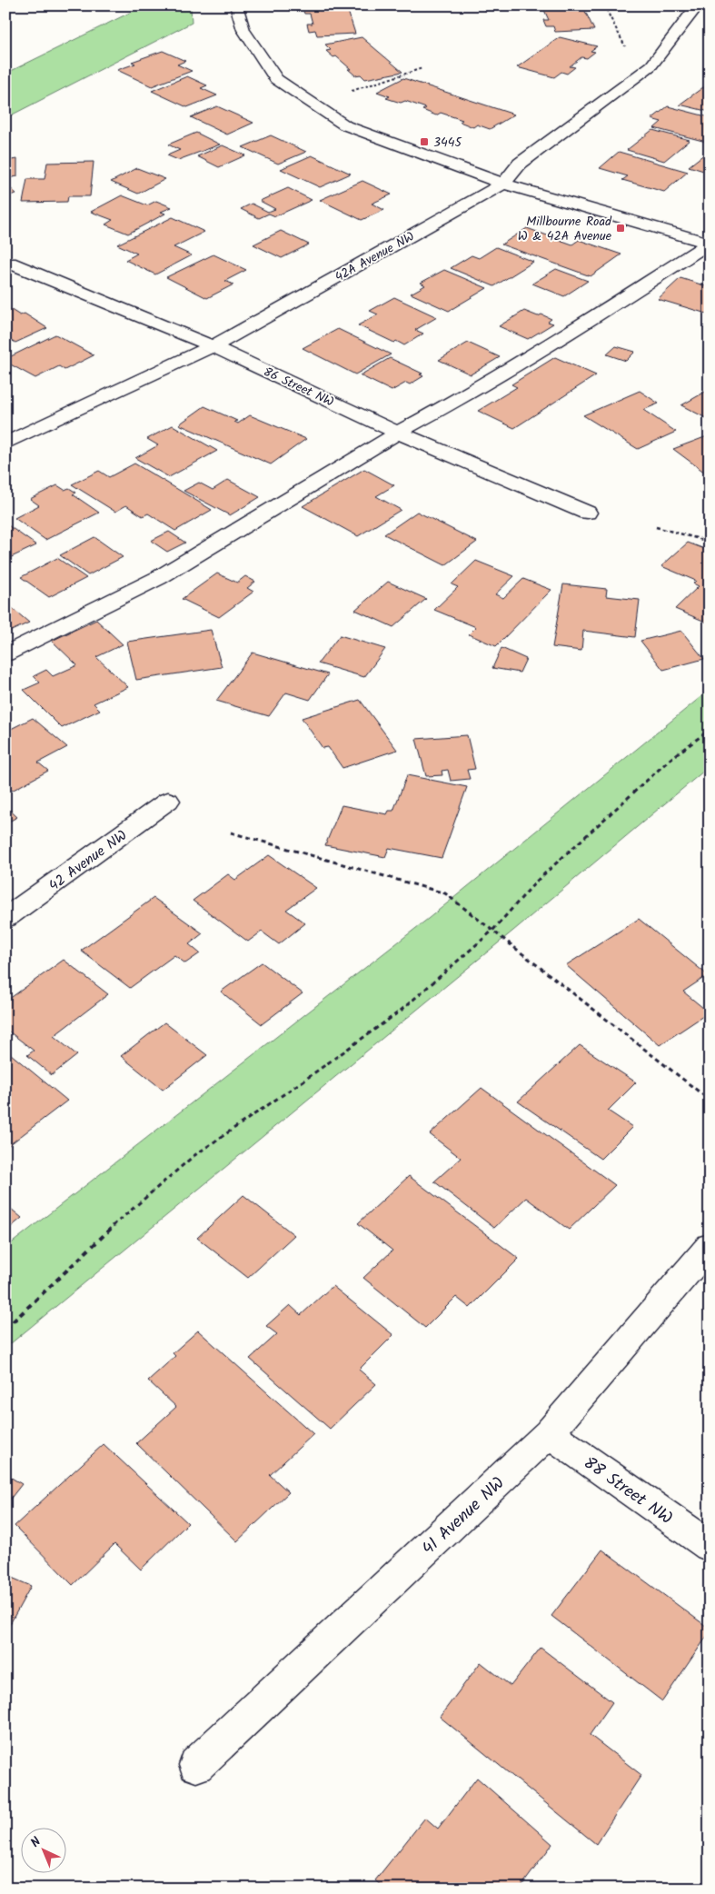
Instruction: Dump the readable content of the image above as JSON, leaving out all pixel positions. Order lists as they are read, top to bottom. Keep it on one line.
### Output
{"streets":{"street":["42A Avenue NW","86 Street NW","42 Avenue NW","88 Street NW","41 Avenue NW"]},"crossings":[["42A Avenue NW","86 Street NW"],["88 Street NW","41 Avenue NW"]],"places":{"transit":["3445","Millbourne Road W & 42A Avenue"]},"north":"top left"}
